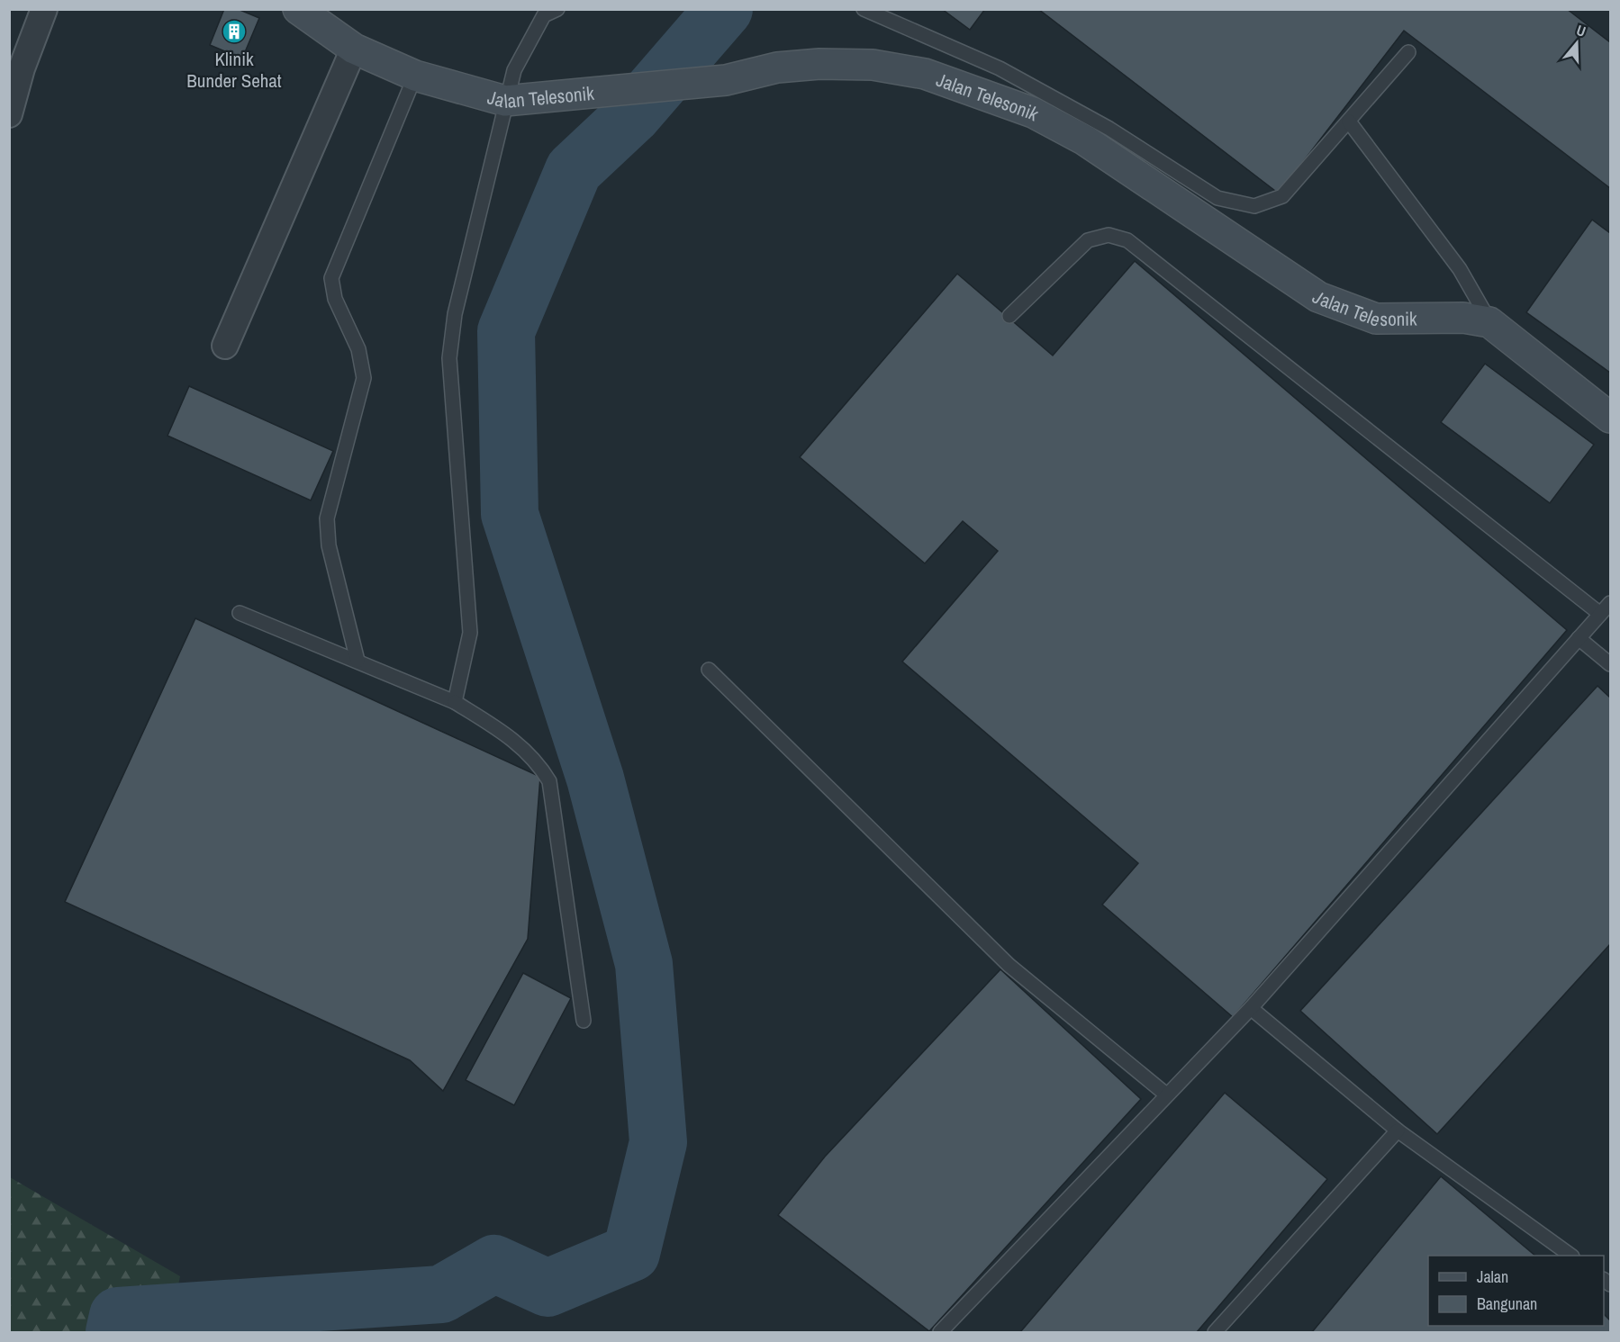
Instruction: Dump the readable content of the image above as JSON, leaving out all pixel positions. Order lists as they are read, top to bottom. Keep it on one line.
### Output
{"streets":{"street":["Jalan Telesonik"]},"places":{"building":["Klinik Bunder Sehat"]},"legend":["Jalan","Bangunan"],"north":"top"}
